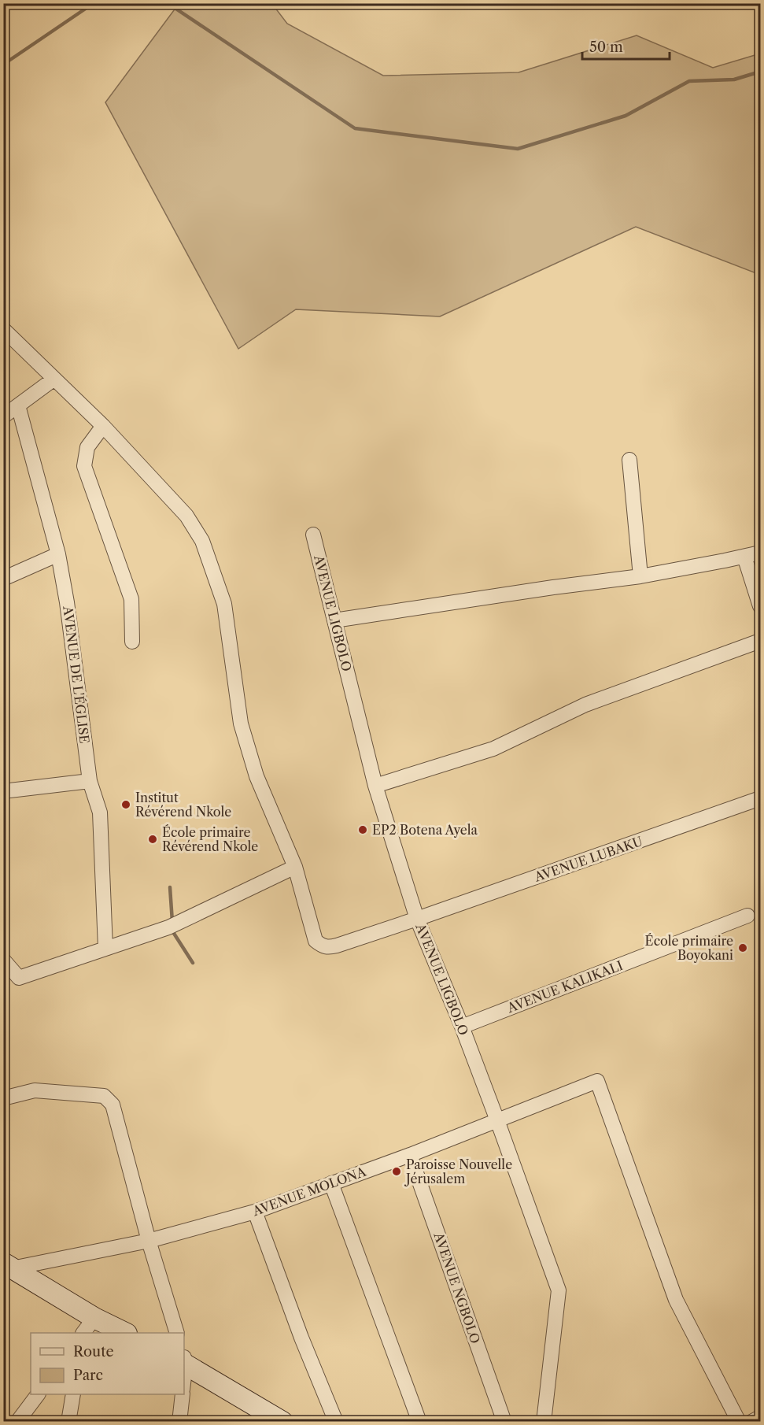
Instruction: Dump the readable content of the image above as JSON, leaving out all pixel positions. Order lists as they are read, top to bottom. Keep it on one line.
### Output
{"streets":{"street":["AVENUE LIGBOLO","AVENUE DE L'ÉGLISE","AVENUE LUBAKU","AVENUE KALIKALI","AVENUE MOLONA","AVENUE NGBOLO"]},"crossings":[["AVENUE LIGBOLO","AVENUE LUBAKU"],["AVENUE LIGBOLO","AVENUE KALIKALI"],["AVENUE LIGBOLO","AVENUE MOLONA"],["AVENUE MOLONA","AVENUE NGBOLO"]],"places":["Institut Révérend Nkole","EP2 Botena Ayela","École primaire Révérend Nkole","École primaire Boyokani","Paroisse Nouvelle Jérusalem"],"legend":["Route","Parc"],"scale_bar":"50 m"}
